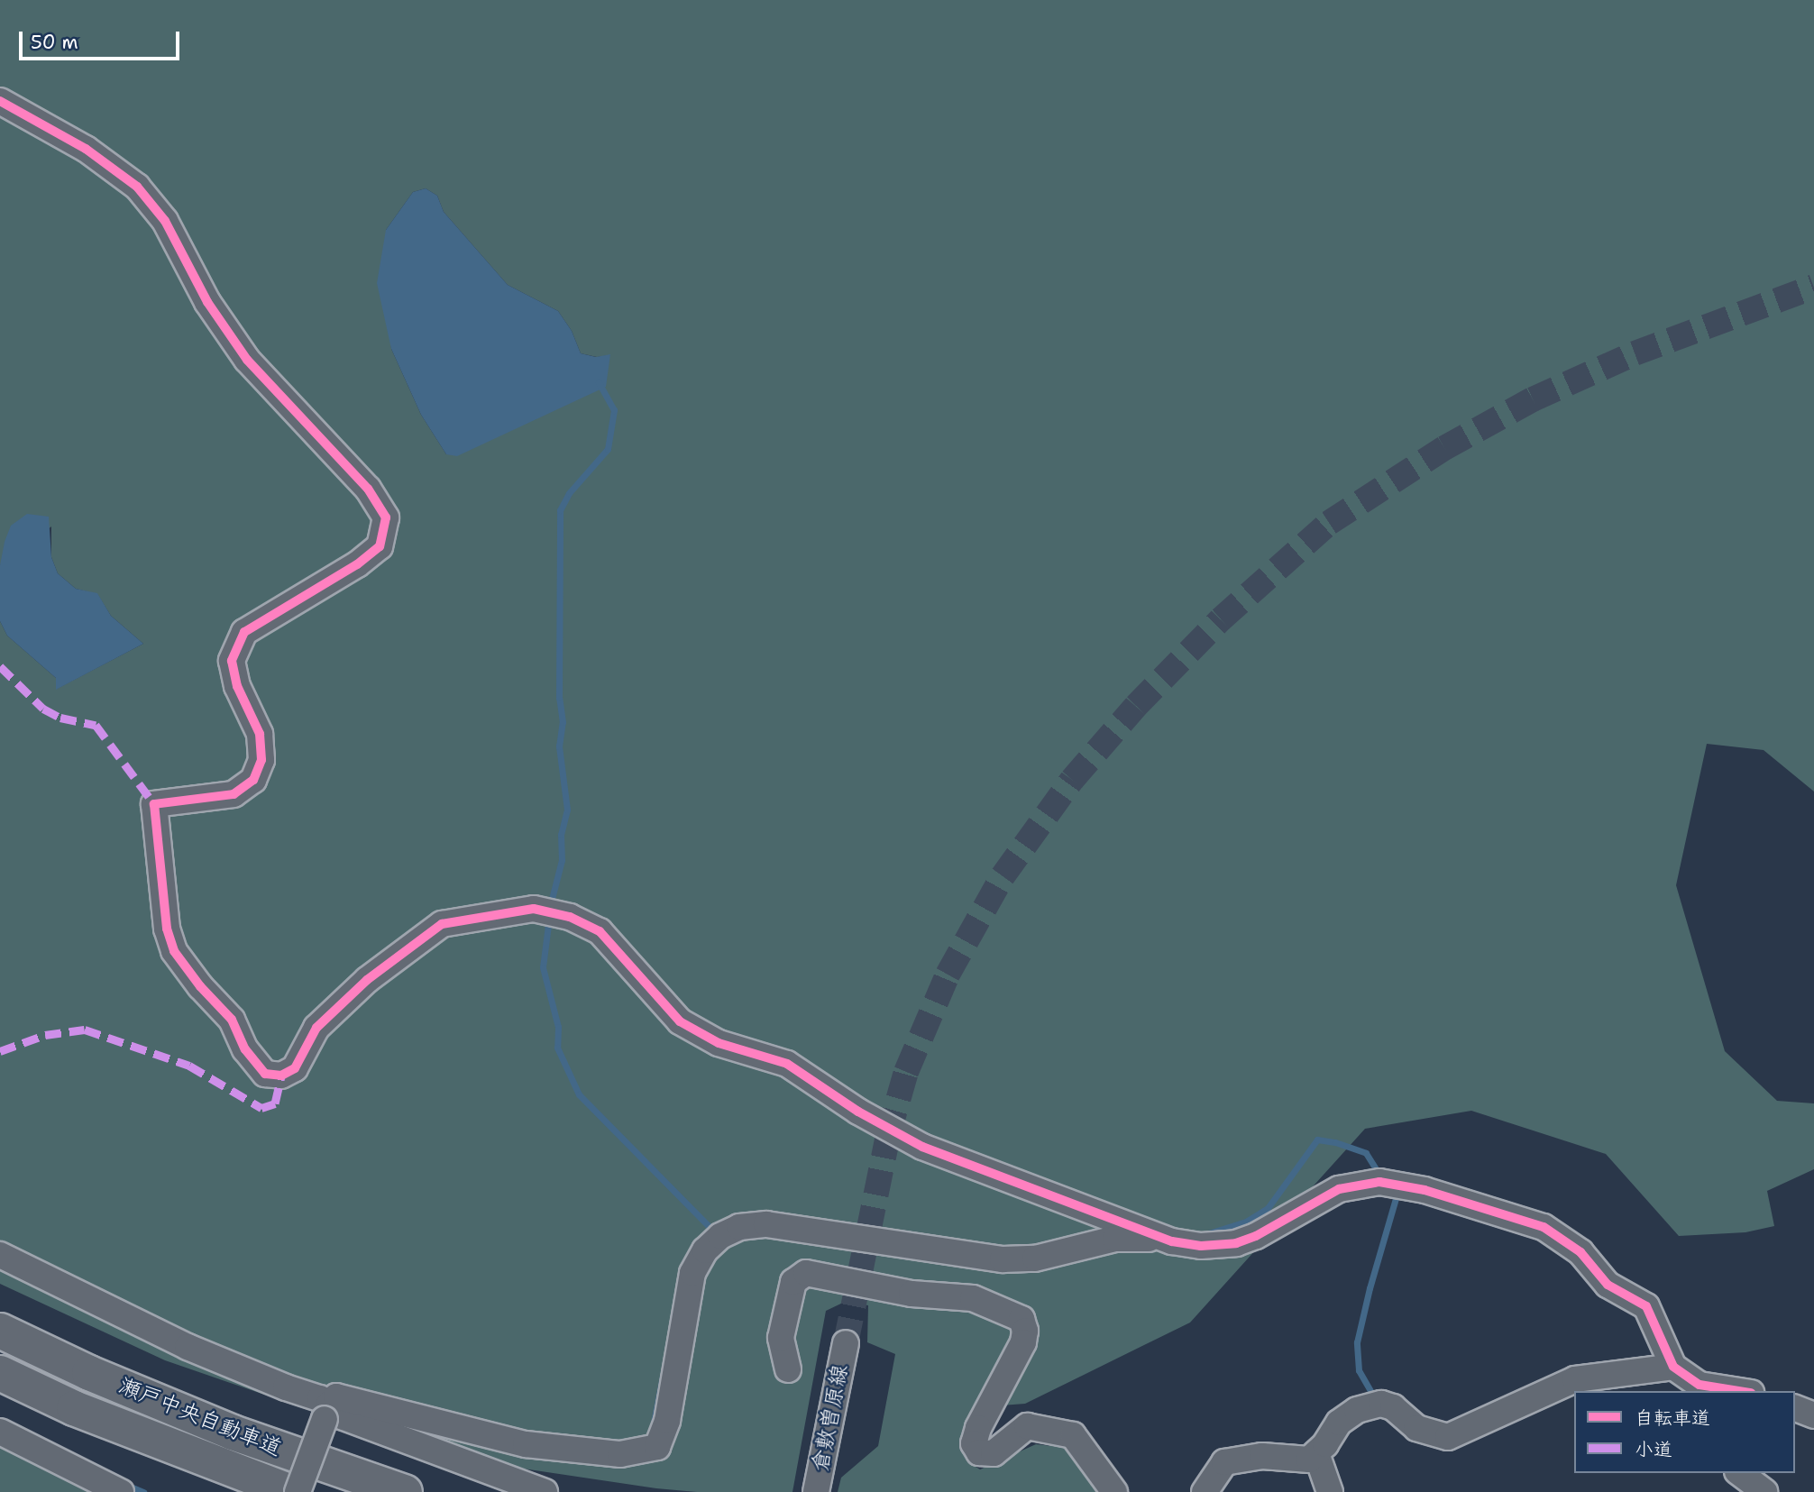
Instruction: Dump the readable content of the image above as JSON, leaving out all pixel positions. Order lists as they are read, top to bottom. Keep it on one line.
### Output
{"streets":{"highway":["瀬戸中央自動車道"],"street":["倉敷曽原線"]},"legend":["自転車道","小道"],"scale_bar":"50 m"}
